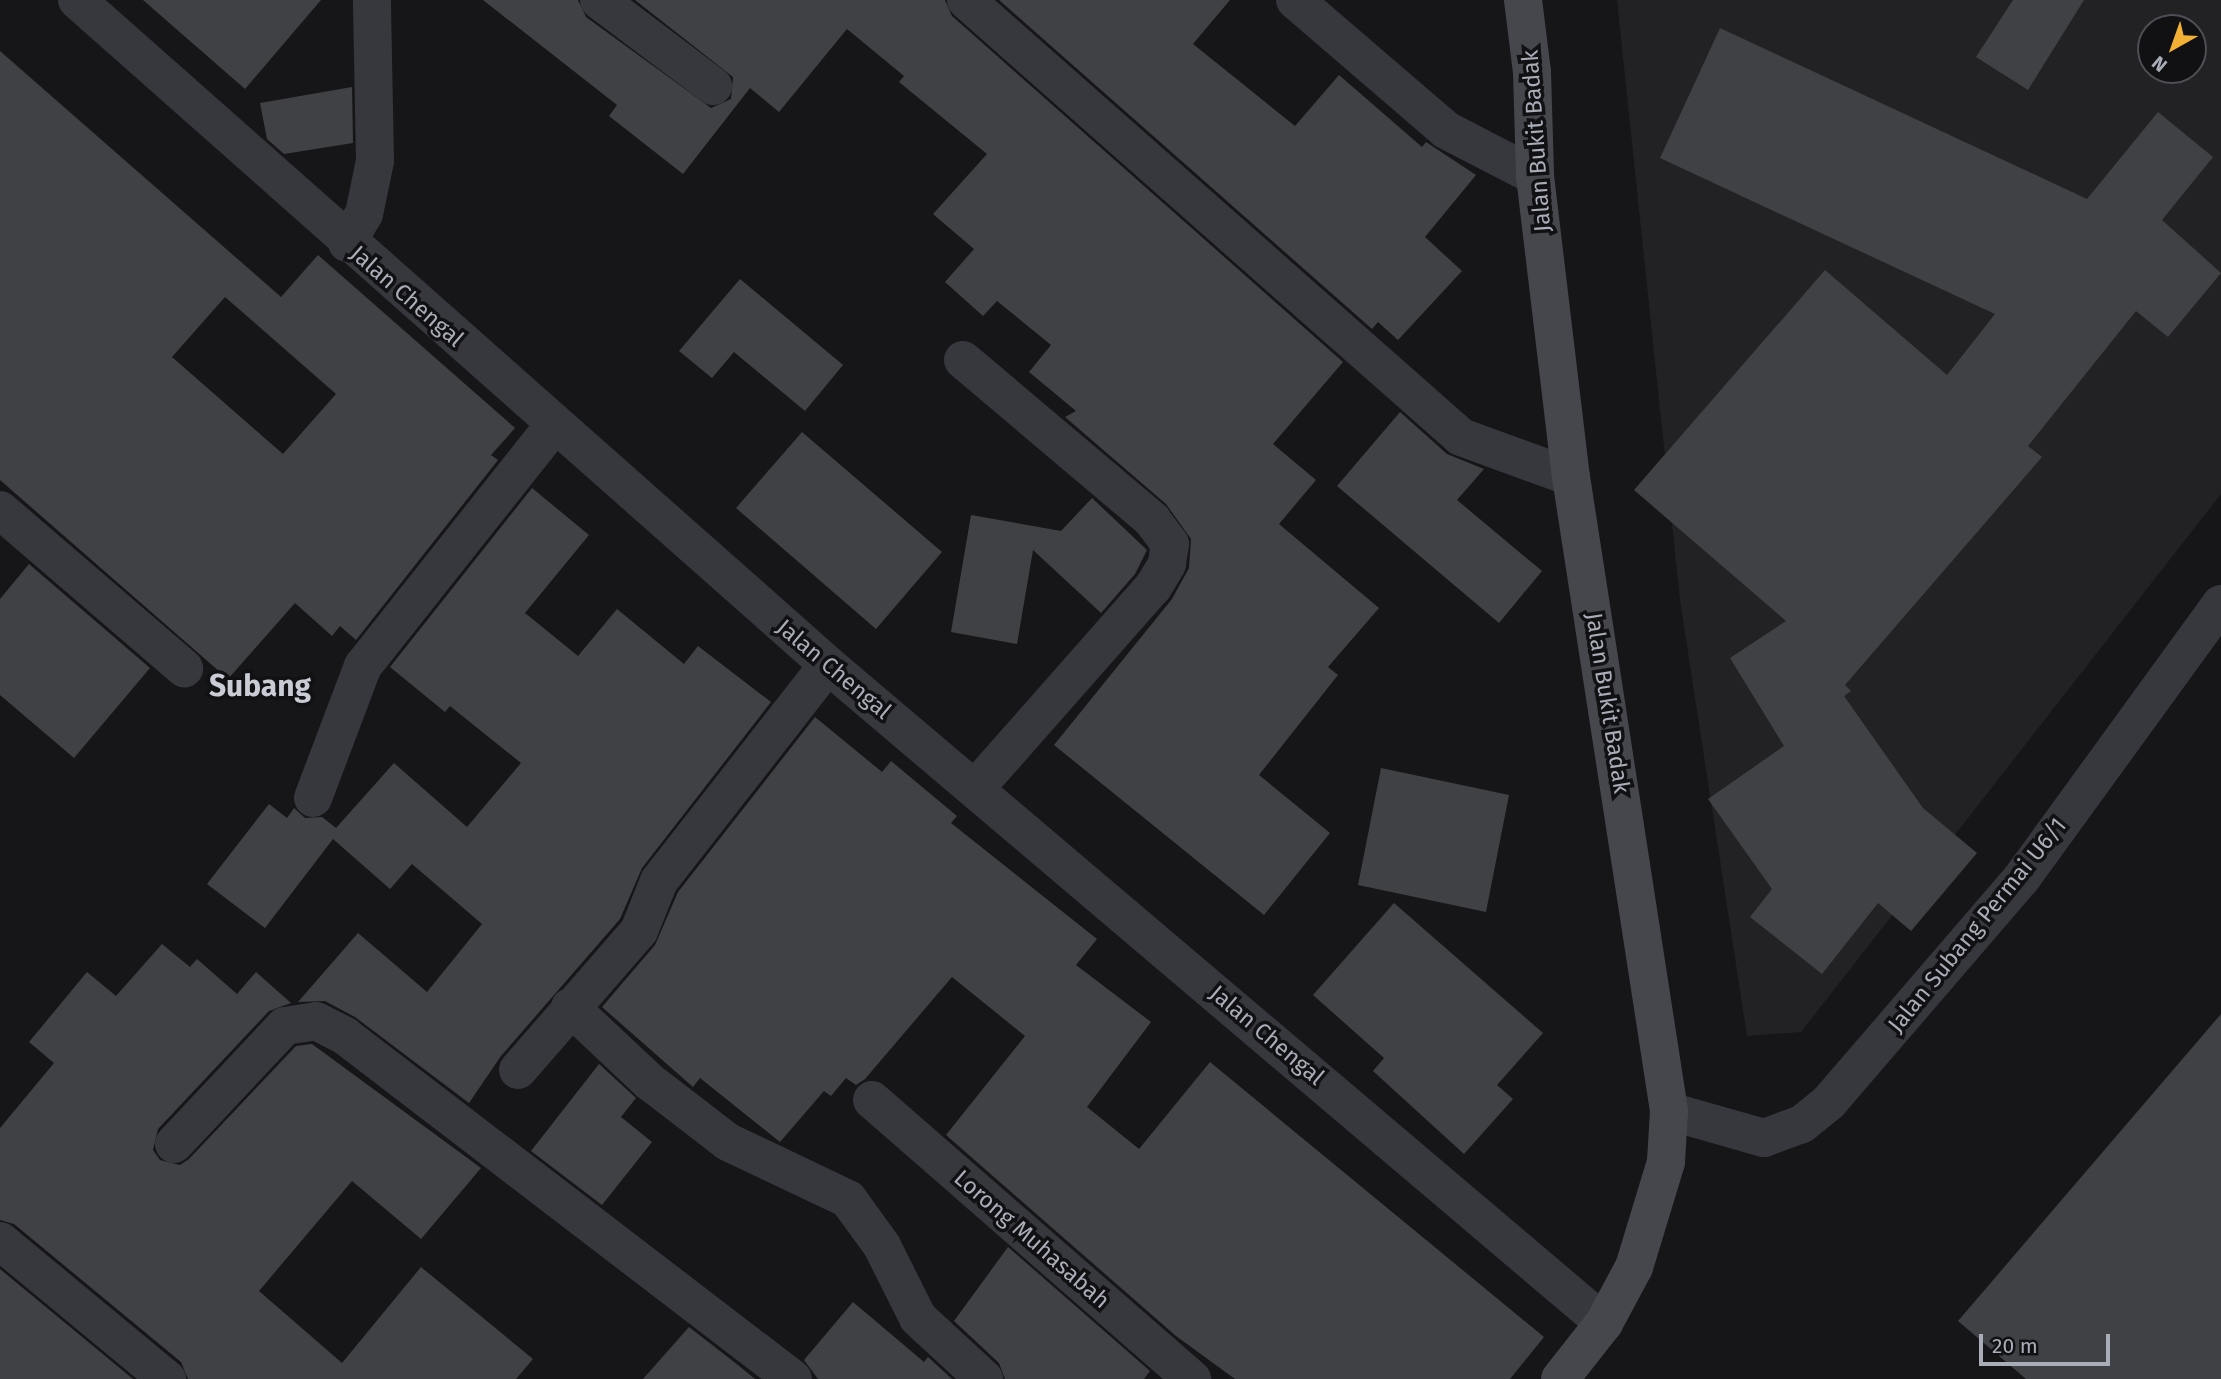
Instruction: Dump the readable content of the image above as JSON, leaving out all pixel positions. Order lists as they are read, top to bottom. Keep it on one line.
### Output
{"streets":{"main road":["Jalan Bukit Badak"],"street":["Jalan Chengal","Jalan Subang Permai U6/1","Lorong Muhasabah"]},"crossings":[["Jalan Bukit Badak","Jalan Chengal"],["Jalan Bukit Badak","Jalan Subang Permai U6/1"]],"districts":["Subang"],"scale_bar":"20 m","north":"bottom left"}
